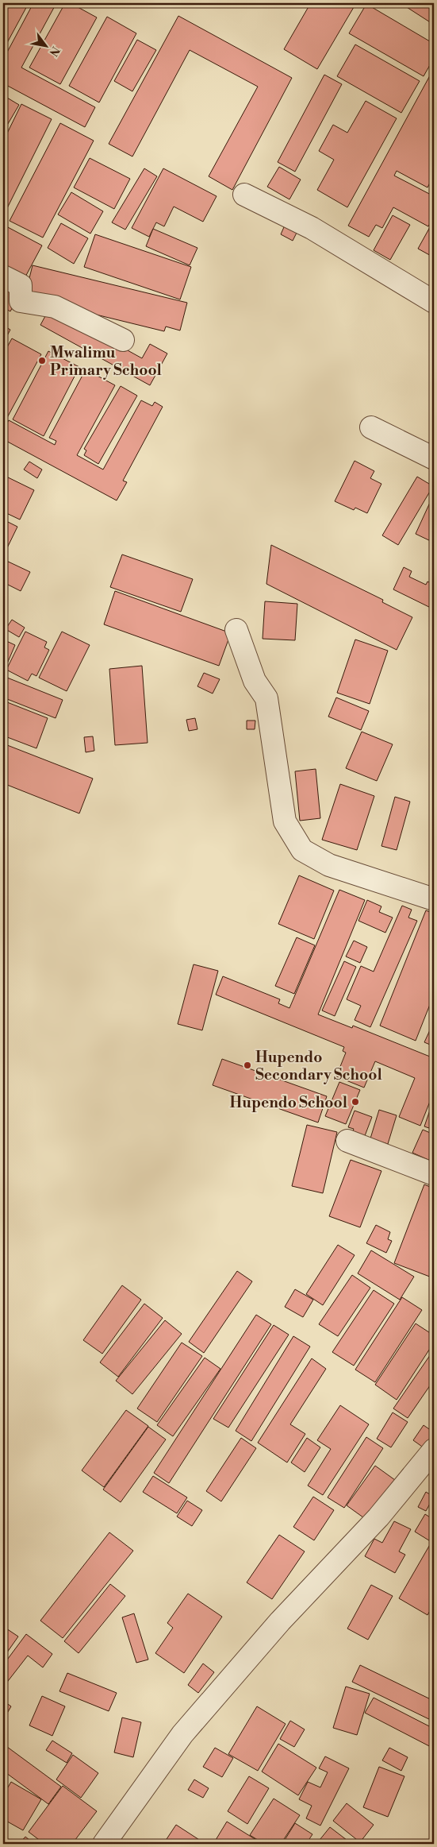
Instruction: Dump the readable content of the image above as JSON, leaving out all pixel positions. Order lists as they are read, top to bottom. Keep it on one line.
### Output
{"places":["Mwalimu Primary School","Hupendo Secondary School","Hupendo School"],"north":"bottom right"}
